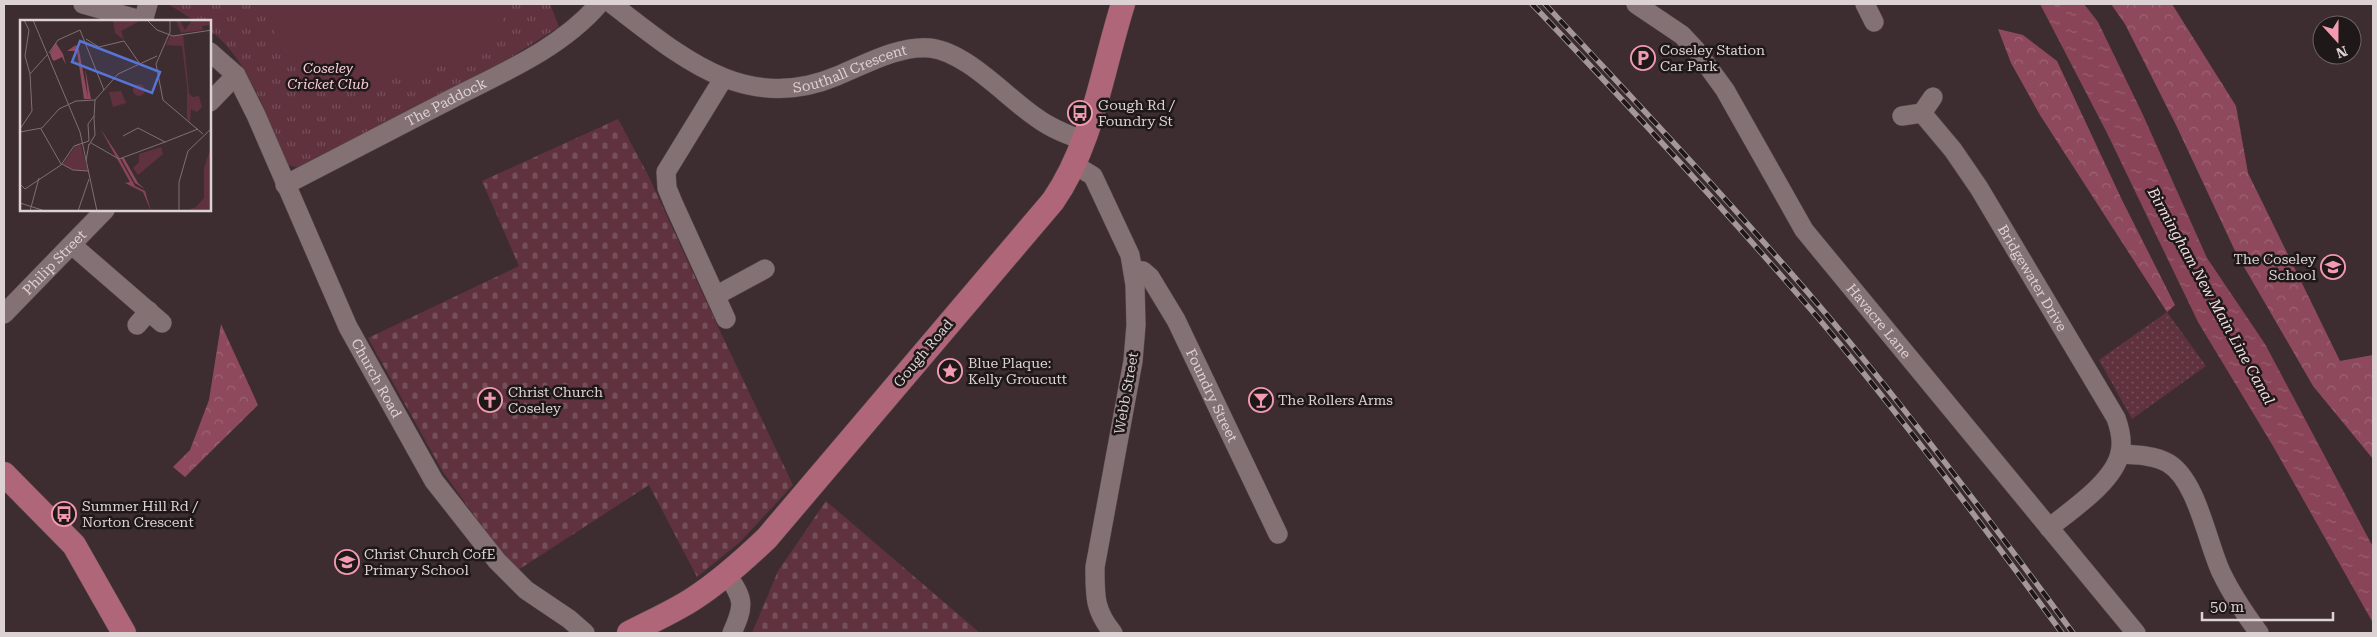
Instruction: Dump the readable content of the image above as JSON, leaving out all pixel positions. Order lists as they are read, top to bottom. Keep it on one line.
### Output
{"streets":{"main road":["Gough Road"],"street":["Southall Crescent","The Paddock","Philip Street","Bridgewater Drive","Havacre Lane","Church Road","Webb Street","Foundry Street"]},"crossings":[["Southall Crescent","Gough Road"],["The Paddock","Church Road"],["Gough Road","Webb Street"],["Webb Street","Foundry Street"]],"water":["Birmingham New Main Line Canal"],"parks":["Coseley Cricket Club"],"places":{"parking":["Coseley Station Car Park"],"bus stop":["Gough Rd / Foundry St","Summer Hill Rd / Norton Crescent"],"school or university":["The Coseley School","Christ Church CofE Primary School"],"place":["Blue Plaque: Kelly Groucutt"],"church":["Christ Church Coseley"],"bar":["The Rollers Arms"]},"scale_bar":"50 m","north":"bottom"}
